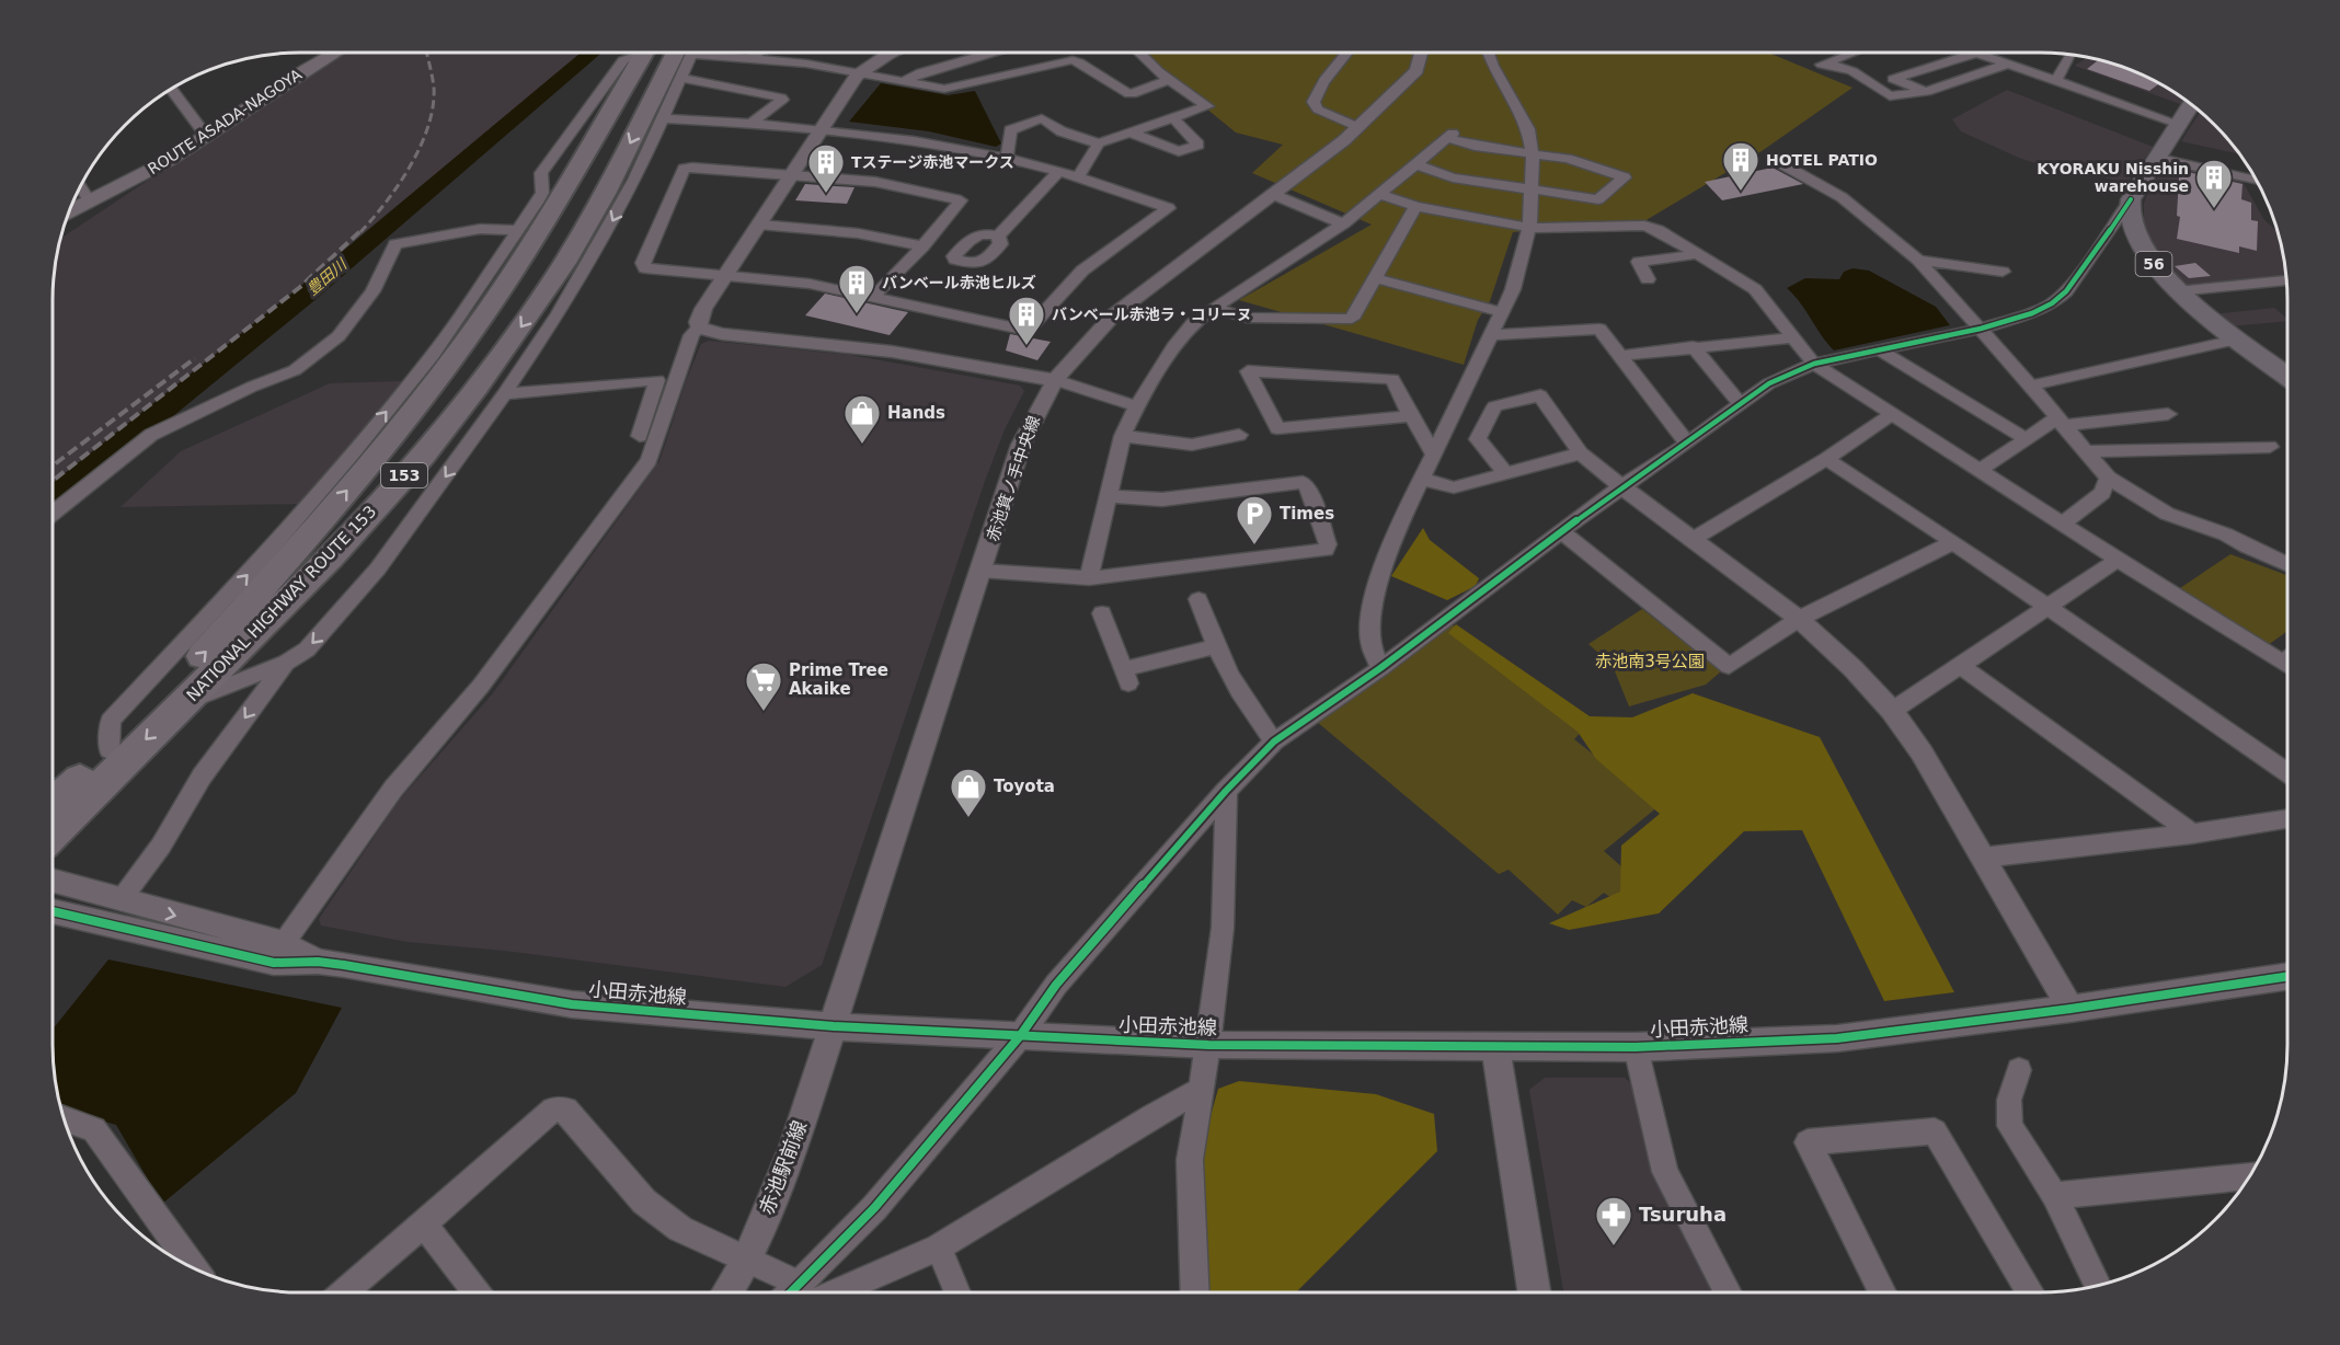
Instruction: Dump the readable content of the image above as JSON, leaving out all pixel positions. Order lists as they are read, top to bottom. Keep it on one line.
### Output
{"streets":{"highway":["153","NATIONAL HIGHWAY ROUTE 153"],"main road":["ROUTE ASADA-NAGOYA","56"],"street":["赤池箕ノ手中央線","小田赤池線","赤池駅前線"]},"crossings":[["153","NATIONAL HIGHWAY ROUTE 153"],["赤池箕ノ手中央線","小田赤池線"],["赤池箕ノ手中央線","赤池駅前線"],["小田赤池線","赤池駅前線"]],"water":["豊田川"],"parks":["赤池南3号公園"],"places":{"building":["HOTEL PATIO","Tステージ赤池マークス","KYORAKU Nisshin warehouse","バンベール赤池ヒルズ","バンベール赤池ラ・コリーヌ"],"shop":["Hands","Toyota"],"parking":["Times"],"supermarket":["Prime Tree Akaike"],"pharmacy":["Tsuruha"]}}
